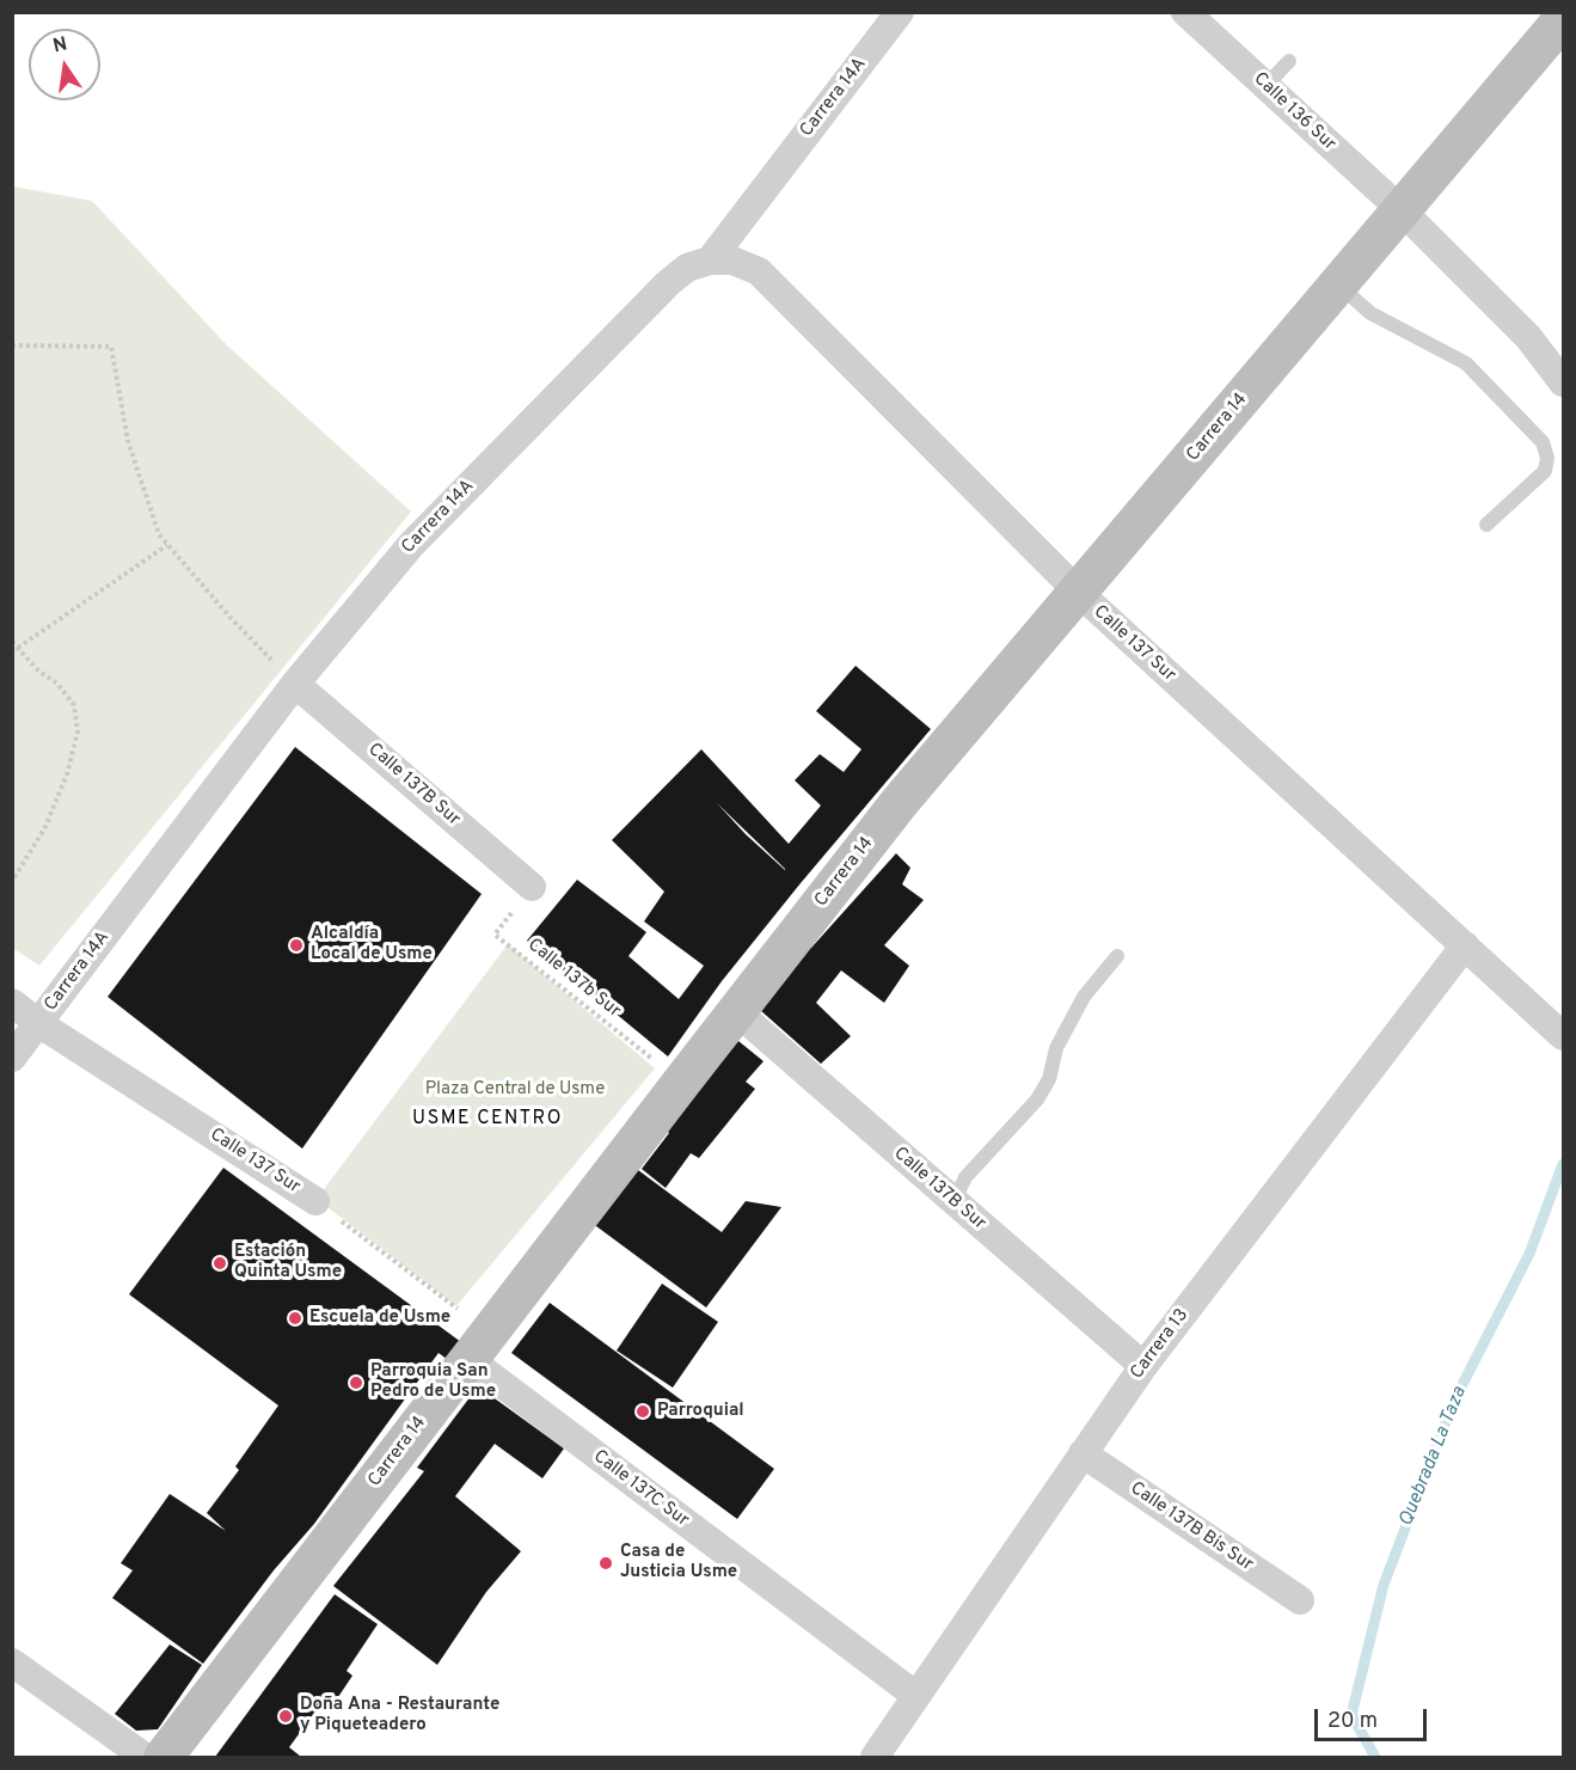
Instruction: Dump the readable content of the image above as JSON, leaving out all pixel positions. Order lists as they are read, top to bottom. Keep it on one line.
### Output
{"streets":{"street":["Carrera 14A","Calle 136 Sur","Carrera 14","Calle 137 Sur","Calle 137B Sur","Carrera 13","Calle 137C Sur","Calle 137B Bis Sur"],"path":["Calle 137b Sur"]},"crossings":[["Carrera 14A","Calle 137 Sur"],["Carrera 14A","Calle 137B Sur"],["Calle 136 Sur","Carrera 14"],["Carrera 14","Calle 137 Sur"],["Carrera 14","Calle 137B Sur"],["Carrera 14","Calle 137b Sur"],["Carrera 14","Calle 137C Sur"],["Calle 137 Sur","Carrera 13"],["Calle 137 Sur","Calle 137C Sur"],["Calle 137B Sur","Calle 137b Sur"],["Calle 137B Sur","Carrera 13"],["Carrera 13","Calle 137C Sur"],["Carrera 13","Calle 137B Bis Sur"]],"districts":["USME CENTRO"],"water":["Quebrada La Taza"],"parks":["Plaza Central de Usme"],"places":["Alcaldía Local de Usme","Estación Quinta Usme","Escuela de Usme","Parroquia San Pedro de Usme","Parroquial","Casa de Justicia Usme","Doña Ana - Restaurante y Piqueteadero"],"scale_bar":"20 m","north":"top"}
